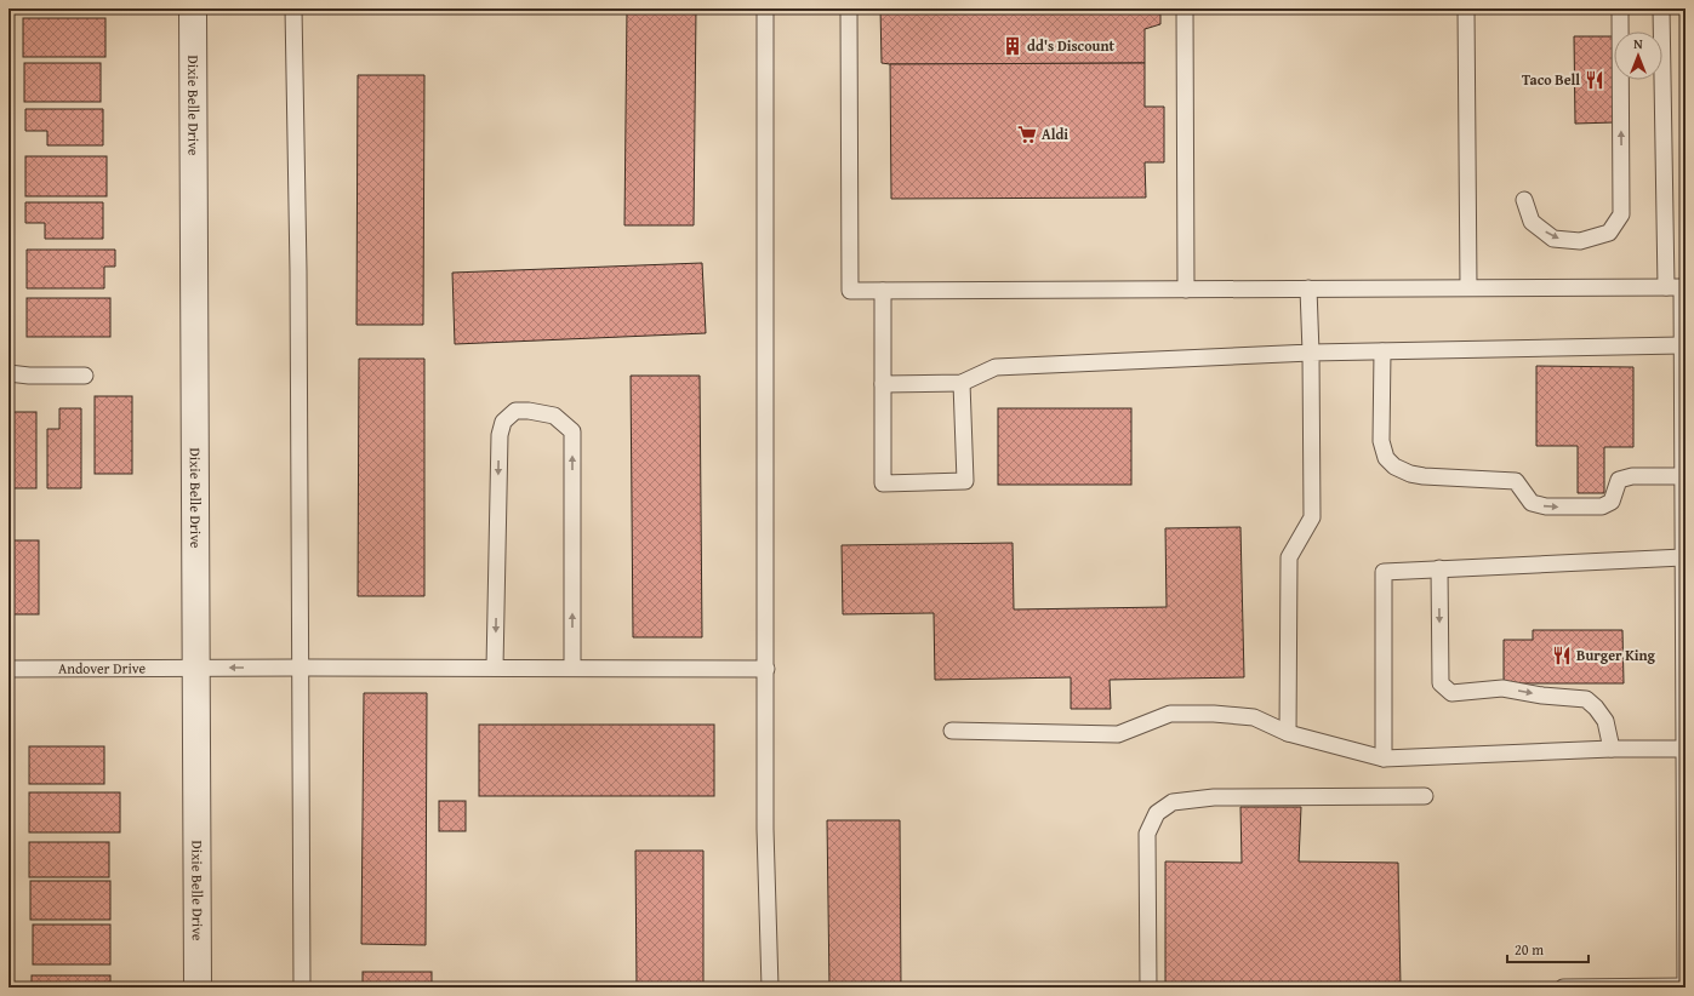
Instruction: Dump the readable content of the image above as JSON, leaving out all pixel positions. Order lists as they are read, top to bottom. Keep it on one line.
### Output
{"streets":{"street":["Dixie Belle Drive"],"lane":["Andover Drive"]},"crossings":[["Dixie Belle Drive","Andover Drive"]],"places":{"building":["dd's Discount"],"restaurant":["Taco Bell","Burger King"],"supermarket":["Aldi"]},"scale_bar":"20 m","north":"top"}
